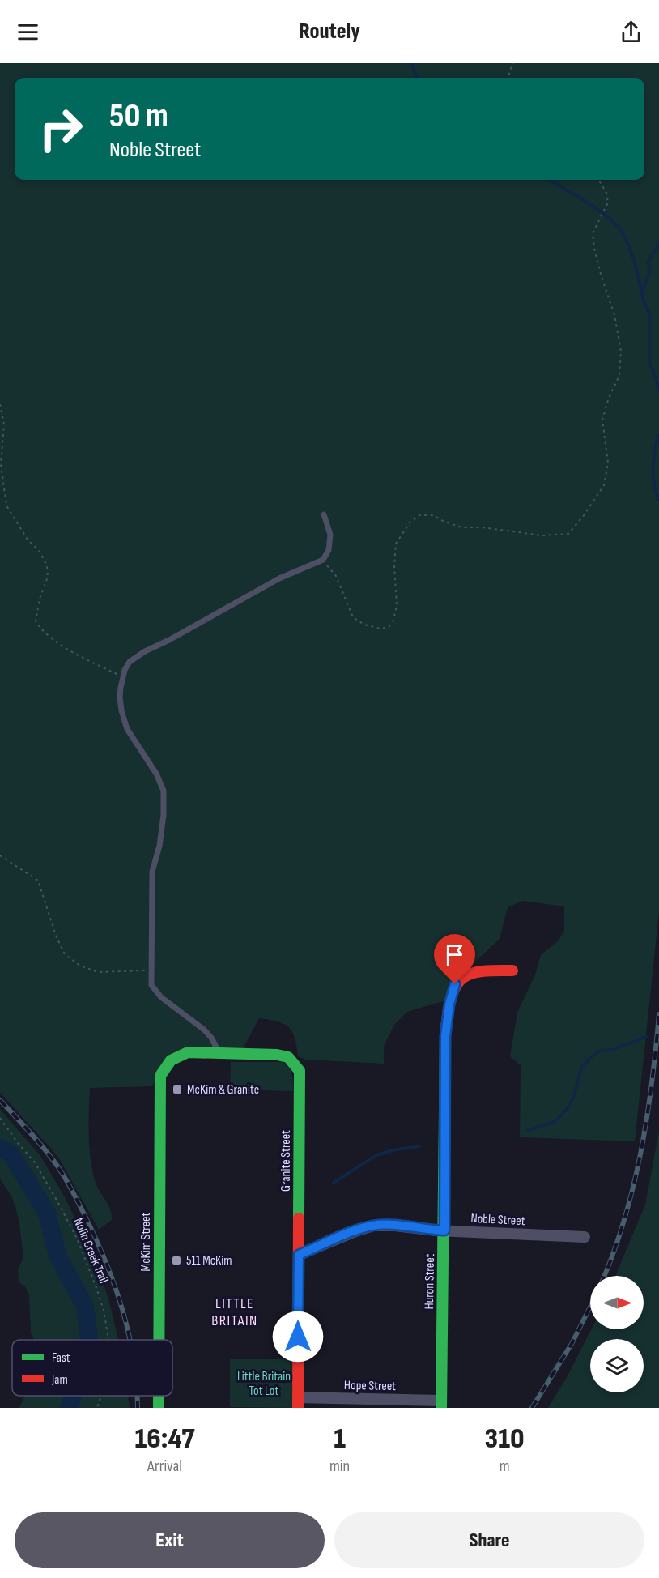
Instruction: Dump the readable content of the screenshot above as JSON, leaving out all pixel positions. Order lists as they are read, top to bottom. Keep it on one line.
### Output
{"streets":{"street":["Granite Street","Noble Street","McKim Street","Huron Street","Hope Street"],"path":["Nolin Creek Trail"]},"crossings":[["Granite Street","Noble Street"],["Granite Street","McKim Street"],["Granite Street","Hope Street"],["Noble Street","Huron Street"],["Huron Street","Hope Street"]],"districts":["LITTLE BRITAIN"],"parks":["Little Britain Tot Lot"],"places":{"transit":["McKim & Granite","511 McKim"]},"legend":["Fast","Jam"],"north":"right","page":{"header":"Routely","turn":["50 m","Noble Street"],"eta":["16:47","Arrival","1","min","310","m"],"buttons":["Exit","Share"]}}
